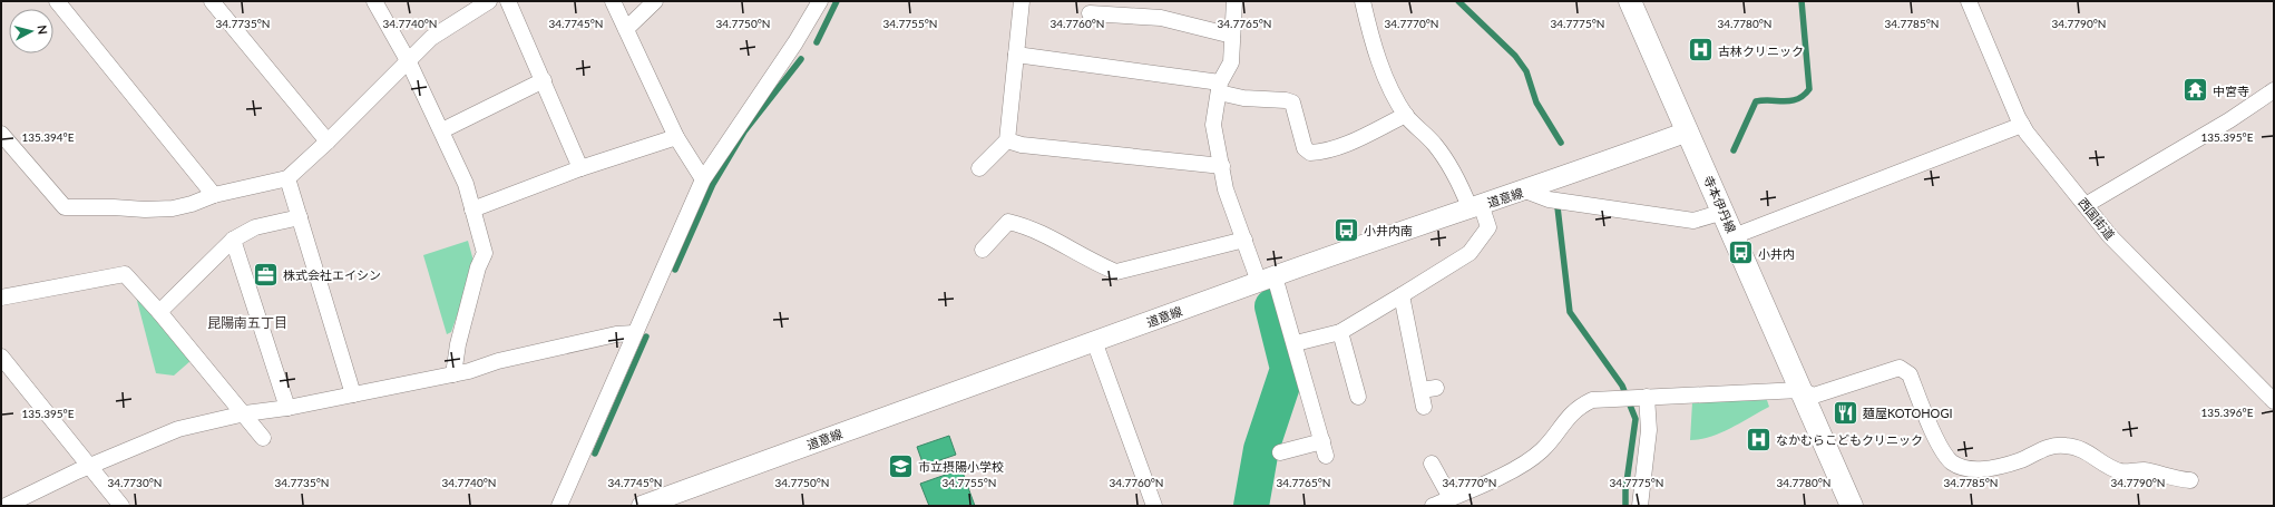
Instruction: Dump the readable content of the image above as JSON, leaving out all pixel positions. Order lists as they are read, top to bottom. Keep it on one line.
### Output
{"streets":{"main road":["寺本伊丹線"],"street":["道意線","西国街道"]},"crossings":[["道意線","寺本伊丹線"]],"districts":["昆陽南五丁目"],"places":{"hospital":["古林クリニック","なかむらこどもクリニック"],"temple":["中宮寺"],"bus stop":["小井内南","小井内"],"office":["株式会社エイシン"],"restaurant":["麺屋KOTOHOGI"],"school or university":["市立摂陽小学校"]},"north":"right","coordinates":["34.7735°N","34.7740°N","34.7745°N","34.7750°N","34.7755°N","34.7760°N","34.7765°N","34.7770°N","34.7775°N","34.7780°N","34.7785°N","34.7790°N","135.395°E","135.394°E","135.396°E","34.7730°N"]}
